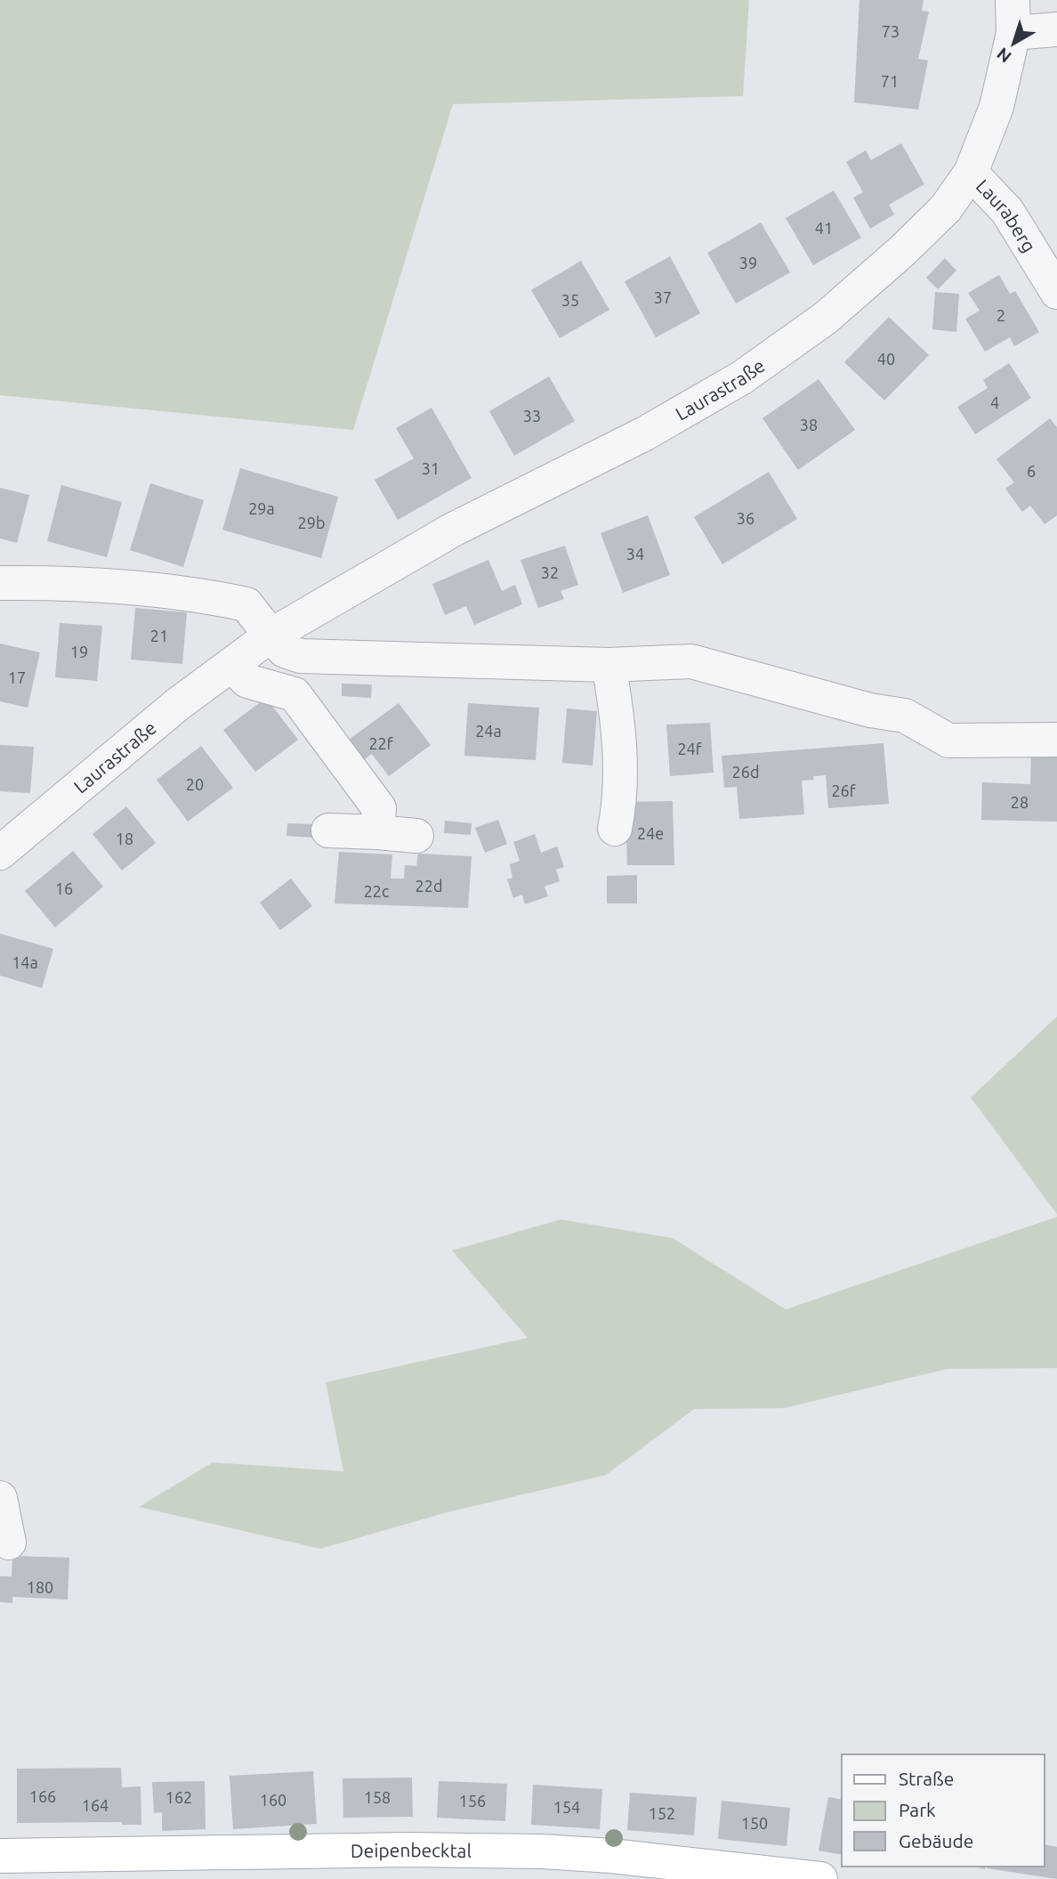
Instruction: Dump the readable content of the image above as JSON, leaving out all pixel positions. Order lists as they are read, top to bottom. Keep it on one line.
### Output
{"streets":{"main road":["Deipenbecktal"],"street":["Lauraberg","Laurastraße"]},"crossings":[["Lauraberg","Laurastraße"]],"house_numbers":["73","71","41","39","37","35","2","40","4","33","38","31","6","29a","36","29b","34","32","21","19","17","24a","22f","24f","26d","20","26f","28","24e","18","22d","16","22c","14a","180","166","162","158","160","156","164","154","152","150"],"legend":["Straße","Park","Gebäude"],"north":"bottom left"}
